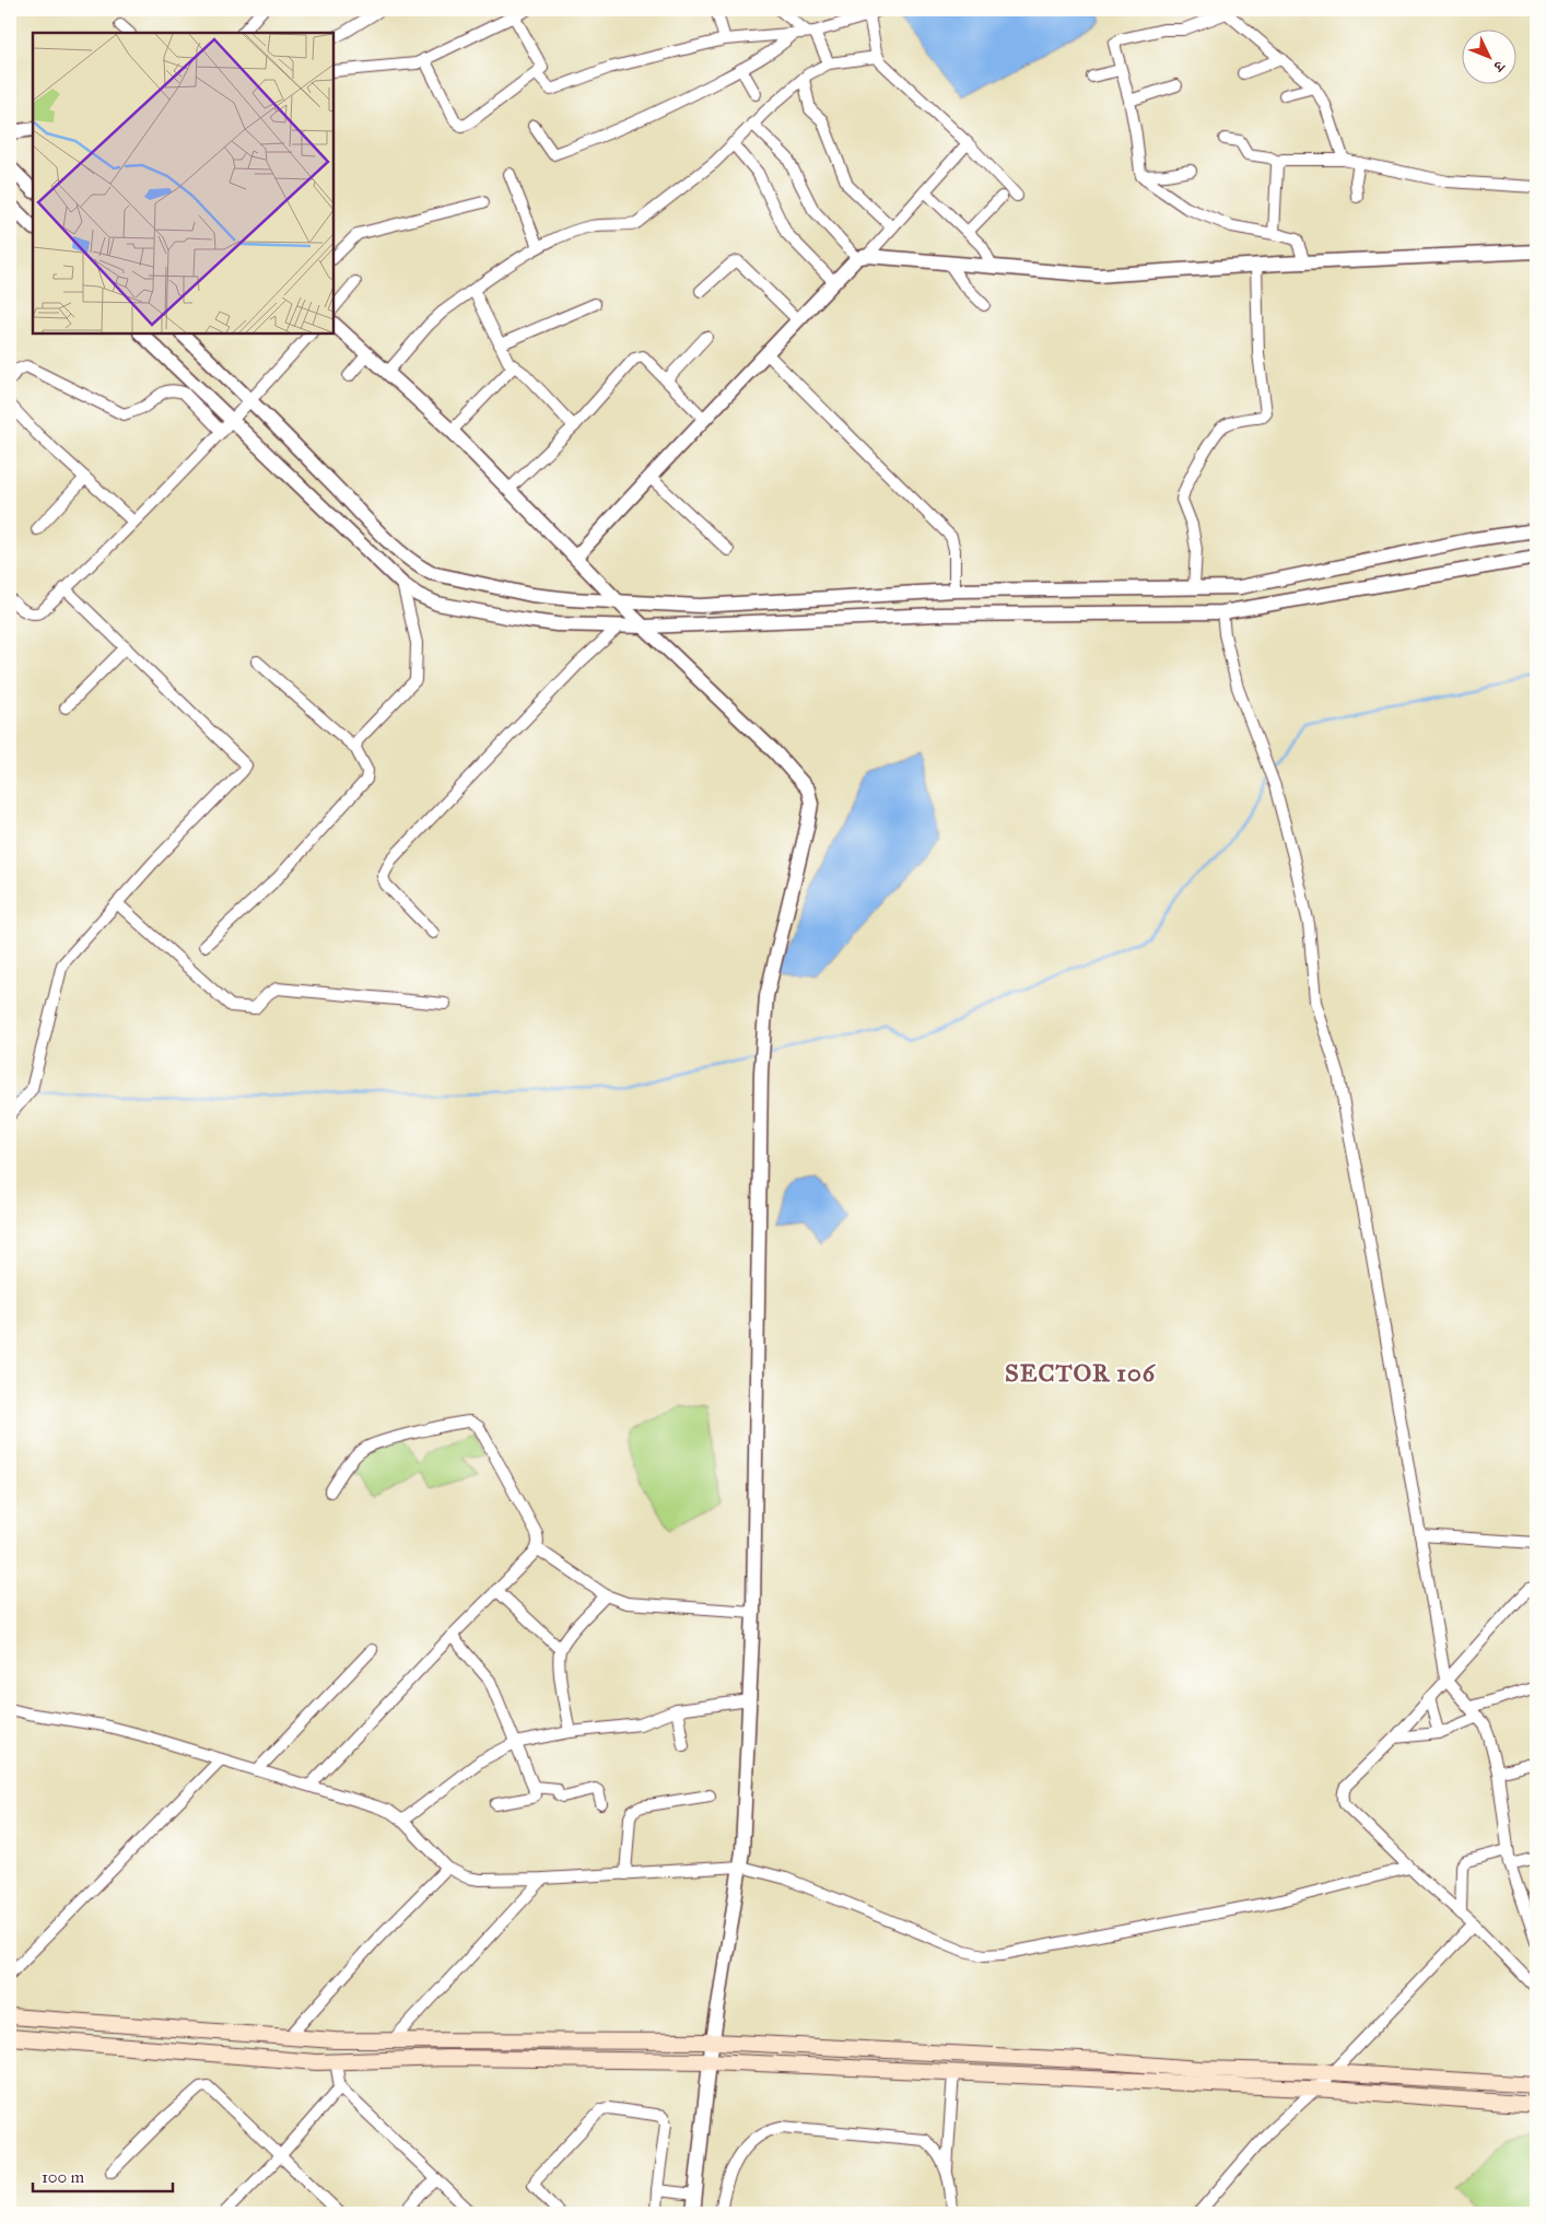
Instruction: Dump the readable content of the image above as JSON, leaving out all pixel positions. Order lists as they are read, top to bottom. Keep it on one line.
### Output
{"districts":["SECTOR 106"],"scale_bar":"100 m","north":"bottom right"}
